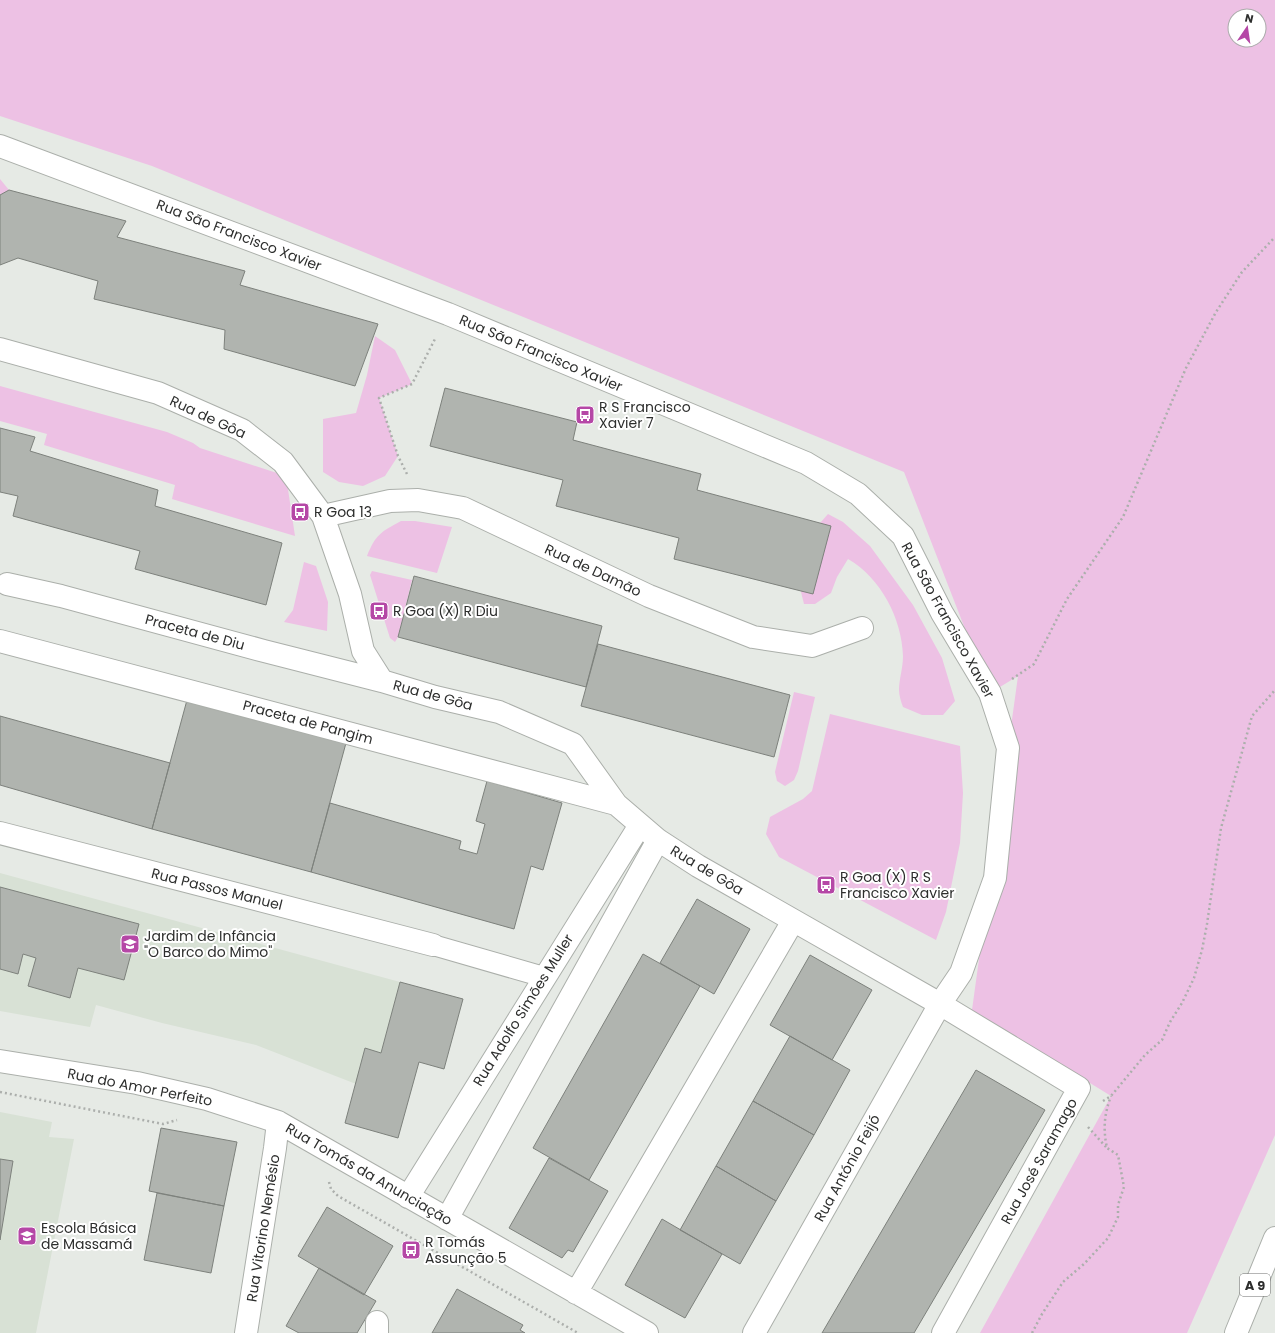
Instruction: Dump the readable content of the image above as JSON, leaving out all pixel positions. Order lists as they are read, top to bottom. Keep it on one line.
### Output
{"streets":{"main road":["Rua São Francisco Xavier","Rua de Gôa","Rua de Damão","Praceta de Diu","Praceta de Pangim","Rua Passos Manuel","Rua Adolfo Simões Muller","Rua do Amor Perfeito","Rua José Saramago","Rua António Feijó","Rua Tomás da Anunciação","Rua Vitorino Nemésio","A 9"]},"crossings":[["Rua São Francisco Xavier","Rua de Gôa"],["Rua São Francisco Xavier","Rua José Saramago"],["Rua São Francisco Xavier","Rua António Feijó"],["Rua de Gôa","Rua de Damão"],["Rua de Gôa","Praceta de Diu"],["Rua de Gôa","Praceta de Pangim"],["Rua de Gôa","Rua Adolfo Simões Muller"],["Rua de Gôa","Rua José Saramago"],["Rua de Gôa","Rua António Feijó"],["Rua Adolfo Simões Muller","Rua Tomás da Anunciação"],["Rua do Amor Perfeito","Rua Tomás da Anunciação"],["Rua do Amor Perfeito","Rua Vitorino Nemésio"],["Rua José Saramago","Rua António Feijó"],["Rua Tomás da Anunciação","Rua Vitorino Nemésio"]],"places":{"bus stop":["R S Francisco Xavier 7","R Goa 13","R Goa (X) R Diu","R Goa (X) R S Francisco Xavier","R Tomás Assunção 5"],"school or university":["Jardim de Infância \"O Barco do Mimo\"","Escola Básica de Massamá"]},"north":"top"}
